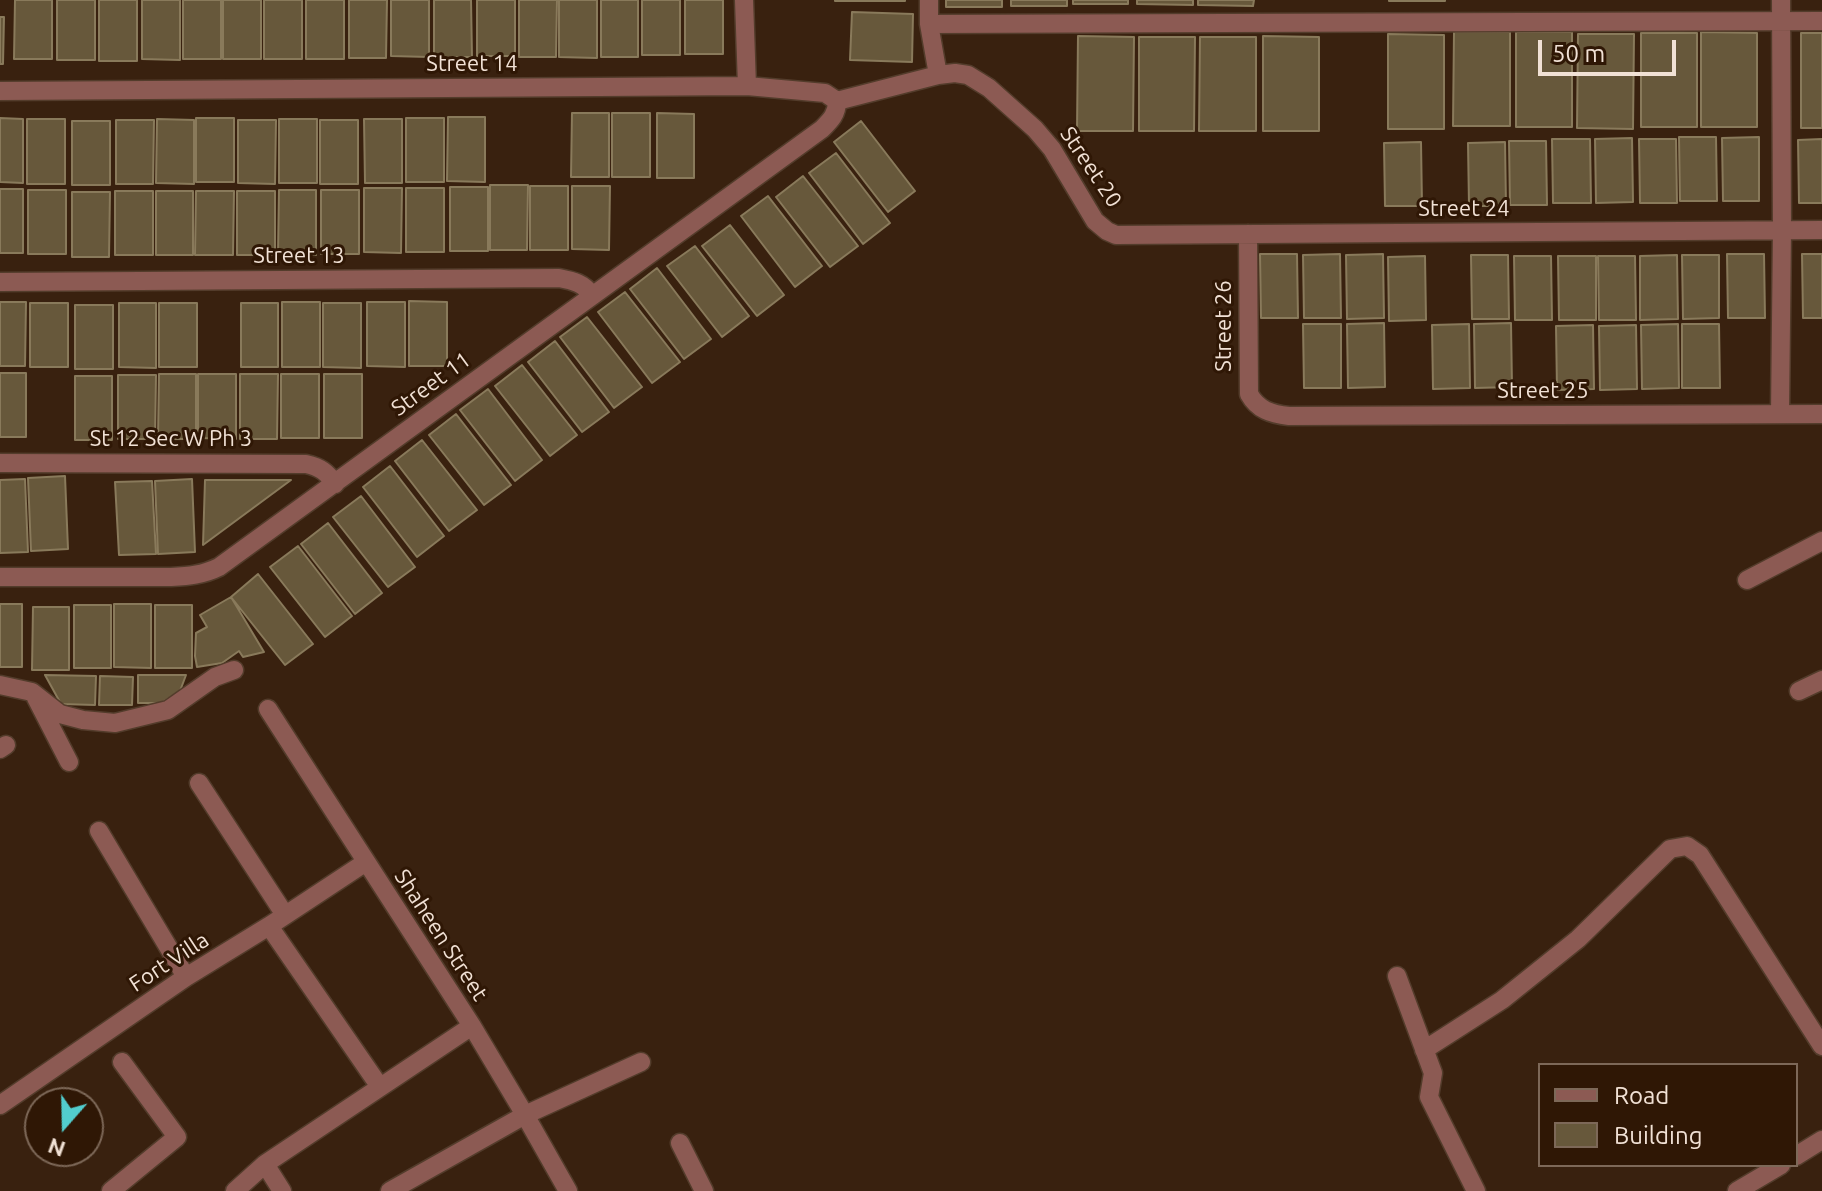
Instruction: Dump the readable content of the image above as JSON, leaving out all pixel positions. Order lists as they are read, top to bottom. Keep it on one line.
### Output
{"streets":{"street":["Street 14","Street 20","Street 24","Street 13","Street 26","Street 11","Street 25","St 12 Sec W Ph 3","Shaheen Street","Fort Villa"]},"crossings":[["Street 14","Street 20"],["Street 14","Street 11"],["Street 20","Street 24"],["Street 24","Street 26"],["Street 13","Street 11"],["Street 26","Street 25"],["Street 11","St 12 Sec W Ph 3"],["Shaheen Street","Fort Villa"]],"legend":["Road","Building"],"scale_bar":"50 m","north":"bottom"}
